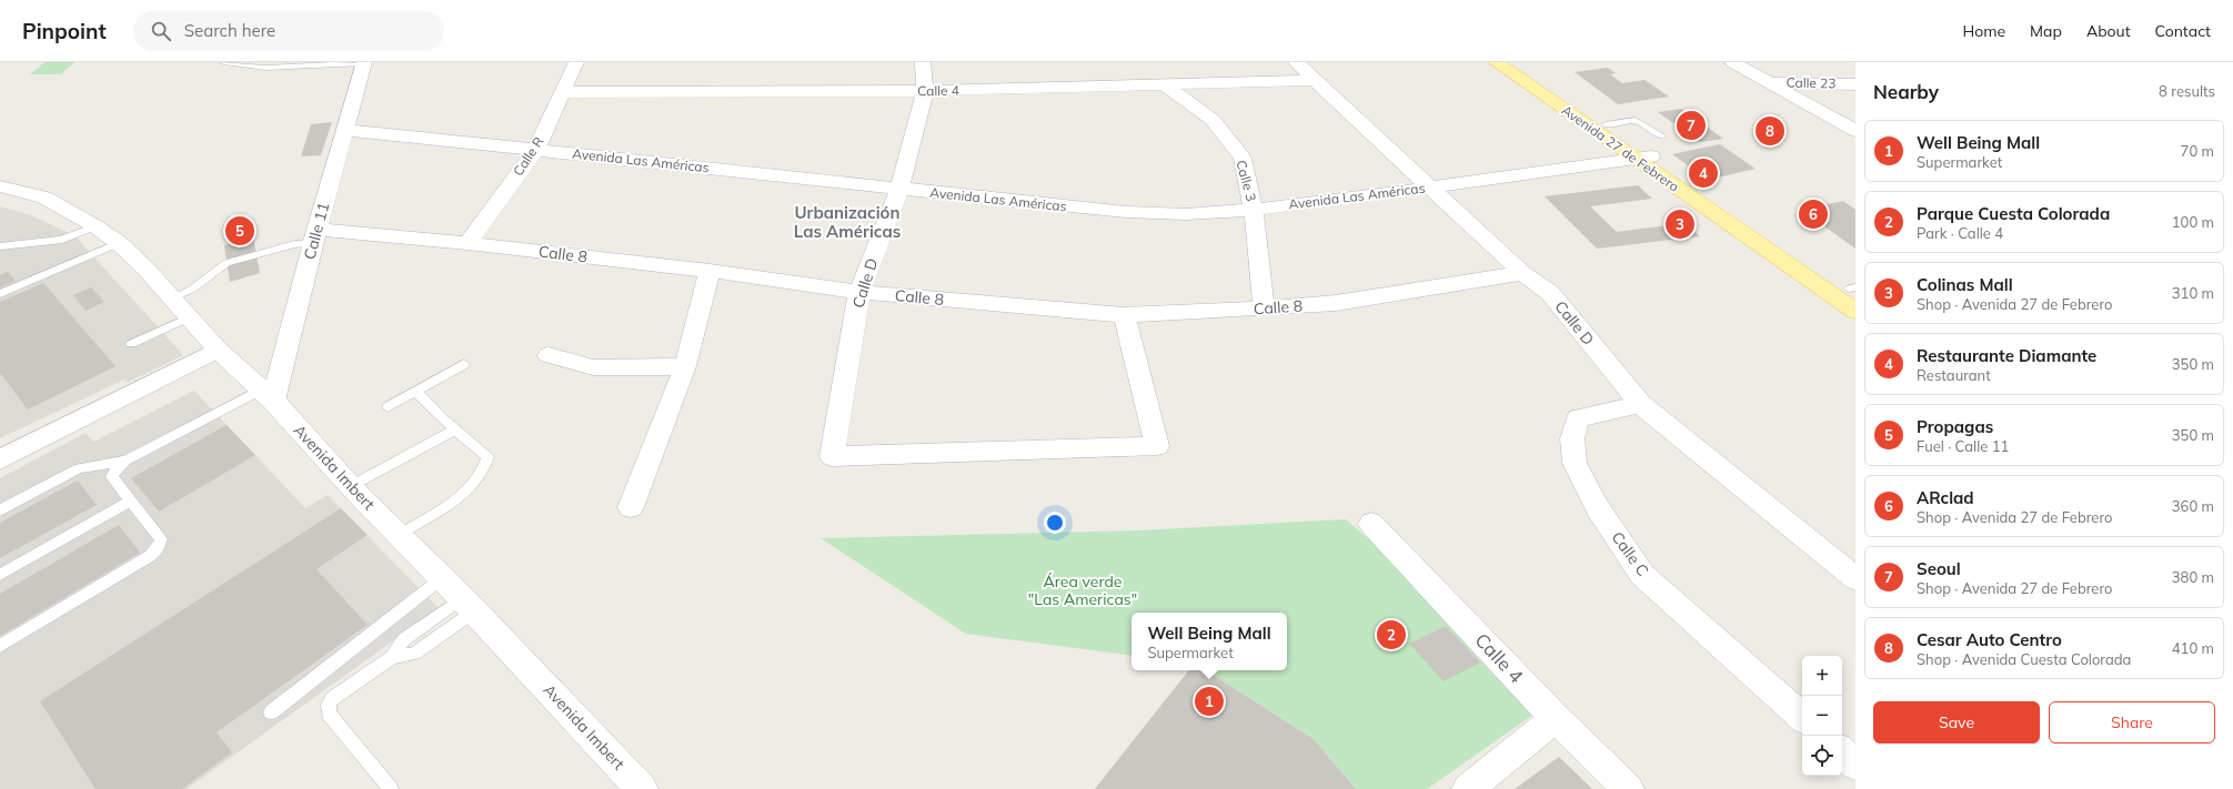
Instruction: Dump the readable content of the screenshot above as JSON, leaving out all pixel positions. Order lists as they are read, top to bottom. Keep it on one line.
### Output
{"streets":{"main road":["Avenida 27 de Febrero"],"street":["Calle 23","Calle 4","Calle R","Avenida Las Américas","Calle 3","Calle 11","Calle 8","Calle D","Avenida Imbert","Calle C"]},"crossings":[["Calle 4","Calle R"],["Calle 4","Calle 3"],["Calle 4","Calle D"],["Avenida 27 de Febrero","Avenida Las Américas"],["Calle R","Avenida Las Américas"],["Calle R","Calle 8"],["Avenida Las Américas","Calle 3"],["Avenida Las Américas","Calle 11"],["Avenida Las Américas","Calle D"],["Calle 3","Calle 8"],["Calle 11","Calle 8"],["Calle 11","Avenida Imbert"],["Calle 8","Calle D"],["Calle D","Calle C"]],"districts":["Urbanización Las Américas"],"parks":["Área verde \"Las Americas\""],"page":{"header":"Pinpoint","search":"Search here","nav":["Home","Map","About","Contact"],"heading":["Nearby","8 results"],"pins":["7","8","4","6","3","5","2","1"],"list":[{"mark":"1","name":"Well Being Mall","note":"Supermarket","value":"70 m"},{"mark":"2","name":"Parque Cuesta Colorada","note":"Park · Calle 4","value":"100 m"},{"mark":"3","name":"Colinas Mall","note":"Shop · Avenida 27 de Febrero","value":"310 m"},{"mark":"4","name":"Restaurante Diamante","note":"Restaurant","value":"350 m"},{"mark":"5","name":"Propagas","note":"Fuel · Calle 11","value":"350 m"},{"mark":"6","name":"ARclad","note":"Shop · Avenida 27 de Febrero","value":"360 m"},{"mark":"7","name":"Seoul","note":"Shop · Avenida 27 de Febrero","value":"380 m"},{"mark":"8","name":"Cesar Auto Centro","note":"Shop · Avenida Cuesta Colorada","value":"410 m"}],"popup":["Well Being Mall","Supermarket"],"map_buttons":["+","−"],"buttons":["Save","Share"]}}
